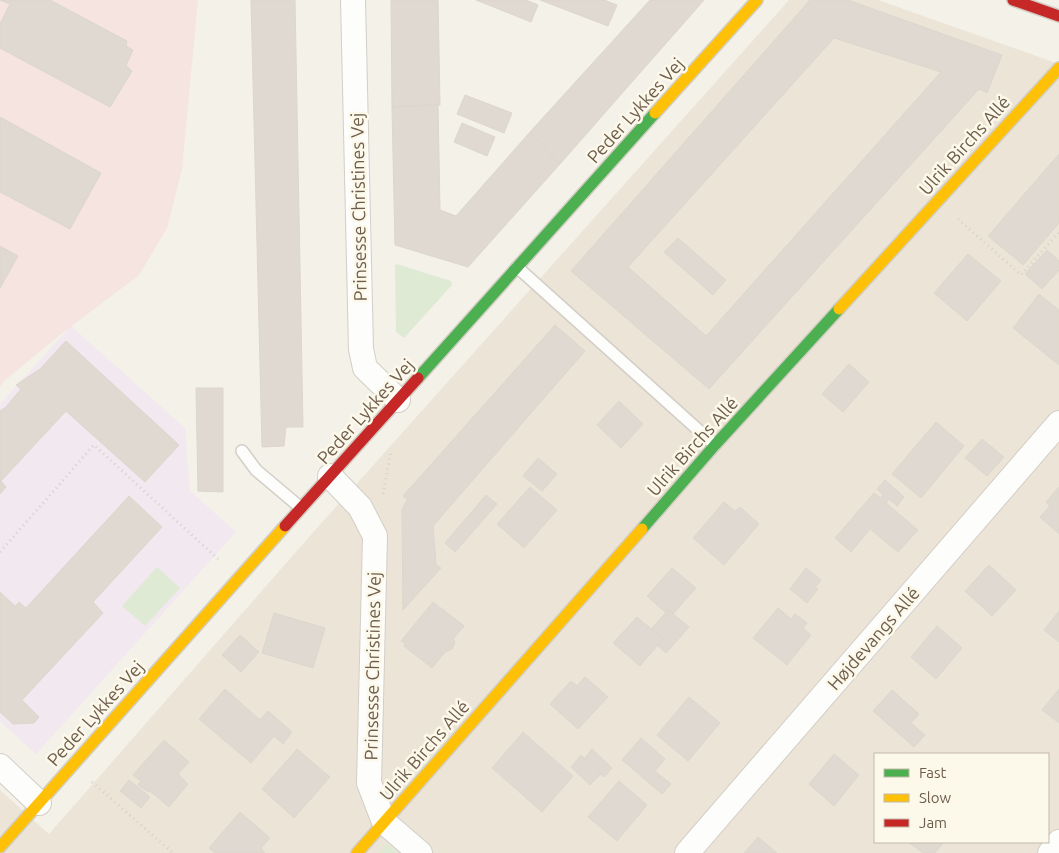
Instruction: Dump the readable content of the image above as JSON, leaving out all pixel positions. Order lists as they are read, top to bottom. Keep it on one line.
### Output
{"streets":{"street":["Peder Lykkes Vej","Ulrik Birchs Allé","Prinsesse Christines Vej","Højdevangs Allé"]},"crossings":[["Peder Lykkes Vej","Prinsesse Christines Vej"],["Ulrik Birchs Allé","Prinsesse Christines Vej"]],"legend":["Fast","Slow","Jam"]}
